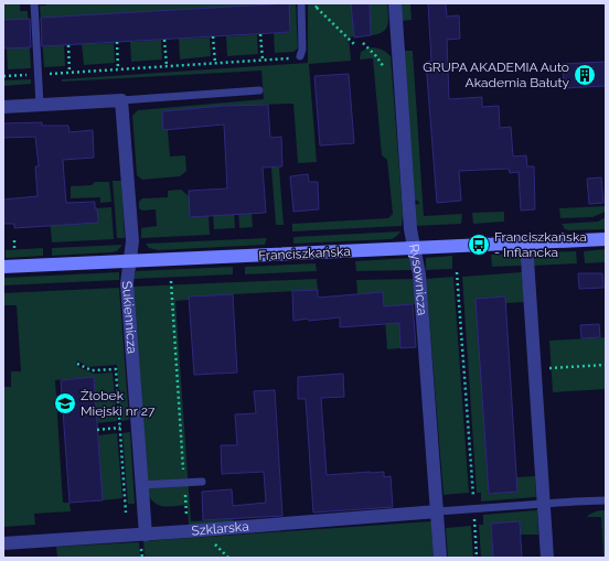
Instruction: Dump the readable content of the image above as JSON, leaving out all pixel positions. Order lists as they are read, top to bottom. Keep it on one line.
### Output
{"streets":{"street":["Franciszkańska","Rysownicza","Sukiennicza","Szklarska"]},"crossings":[["Franciszkańska","Rysownicza"],["Franciszkańska","Sukiennicza"],["Rysownicza","Szklarska"],["Sukiennicza","Szklarska"]],"places":{"building":["GRUPA AKADEMIA Auto Akademia Bałuty"],"bus stop":["Franciszkańska - Inflancka"],"school or university":["Żłobek Miejski nr 27"]}}
